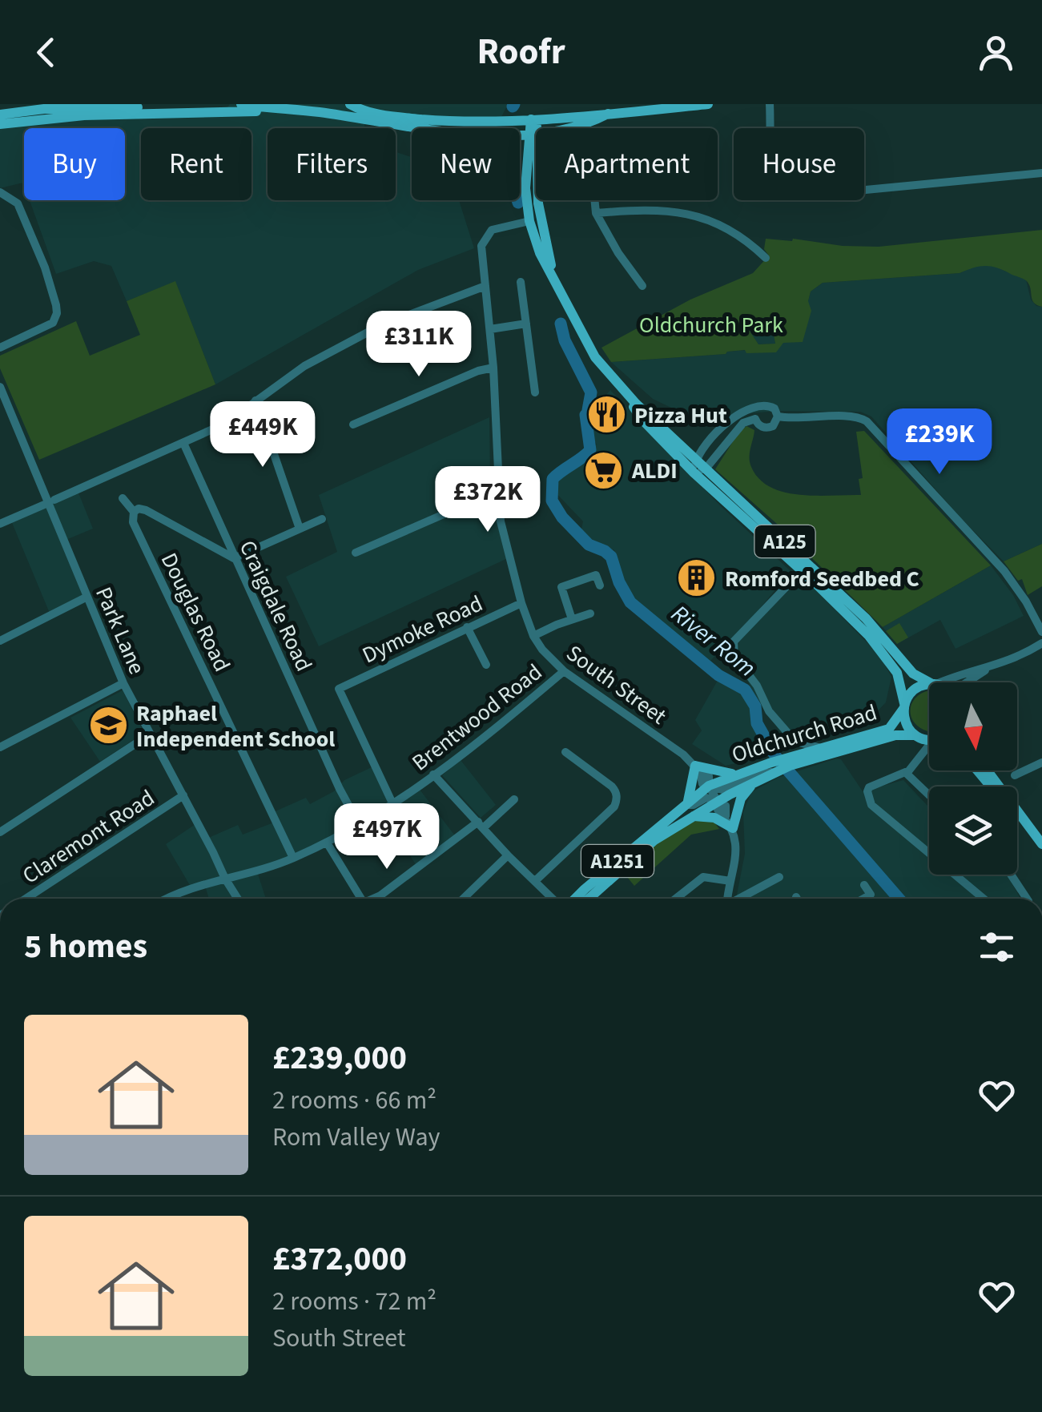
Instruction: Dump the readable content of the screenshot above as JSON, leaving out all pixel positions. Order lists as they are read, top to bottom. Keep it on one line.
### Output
{"streets":{"main road":["A125","Oldchurch Road","A1251"],"street":["Craigdale Road","Douglas Road","Dymoke Road","Park Lane","South Street","Brentwood Road","Claremont Road"]},"crossings":[["A125","South Street"],["A125","Oldchurch Road"],["Craigdale Road","Brentwood Road"],["Douglas Road","Brentwood Road"],["Dymoke Road","South Street"],["Dymoke Road","Brentwood Road"],["Park Lane","Brentwood Road"],["Park Lane","Claremont Road"],["South Street","Brentwood Road"],["South Street","Oldchurch Road"],["South Street","A1251"],["Oldchurch Road","A1251"]],"water":["River Rom"],"parks":["Oldchurch Park"],"places":{"restaurant":["Pizza Hut"],"supermarket":["ALDI"],"building":["Romford Seedbed C"],"school or university":["Raphael Independent School"]},"north":"bottom","page":{"header":"Roofr","chip":["Buy","Rent","Filters","New","Apartment","House"],"price":["£311K","£449K","£239K","£372K","£497K"],"heading":"5 homes","list":[{"name":"£239,000","note":"2 rooms · 66 m² · Rom Valley Way"},{"name":"£372,000","note":"2 rooms · 72 m² · South Street"}]}}
